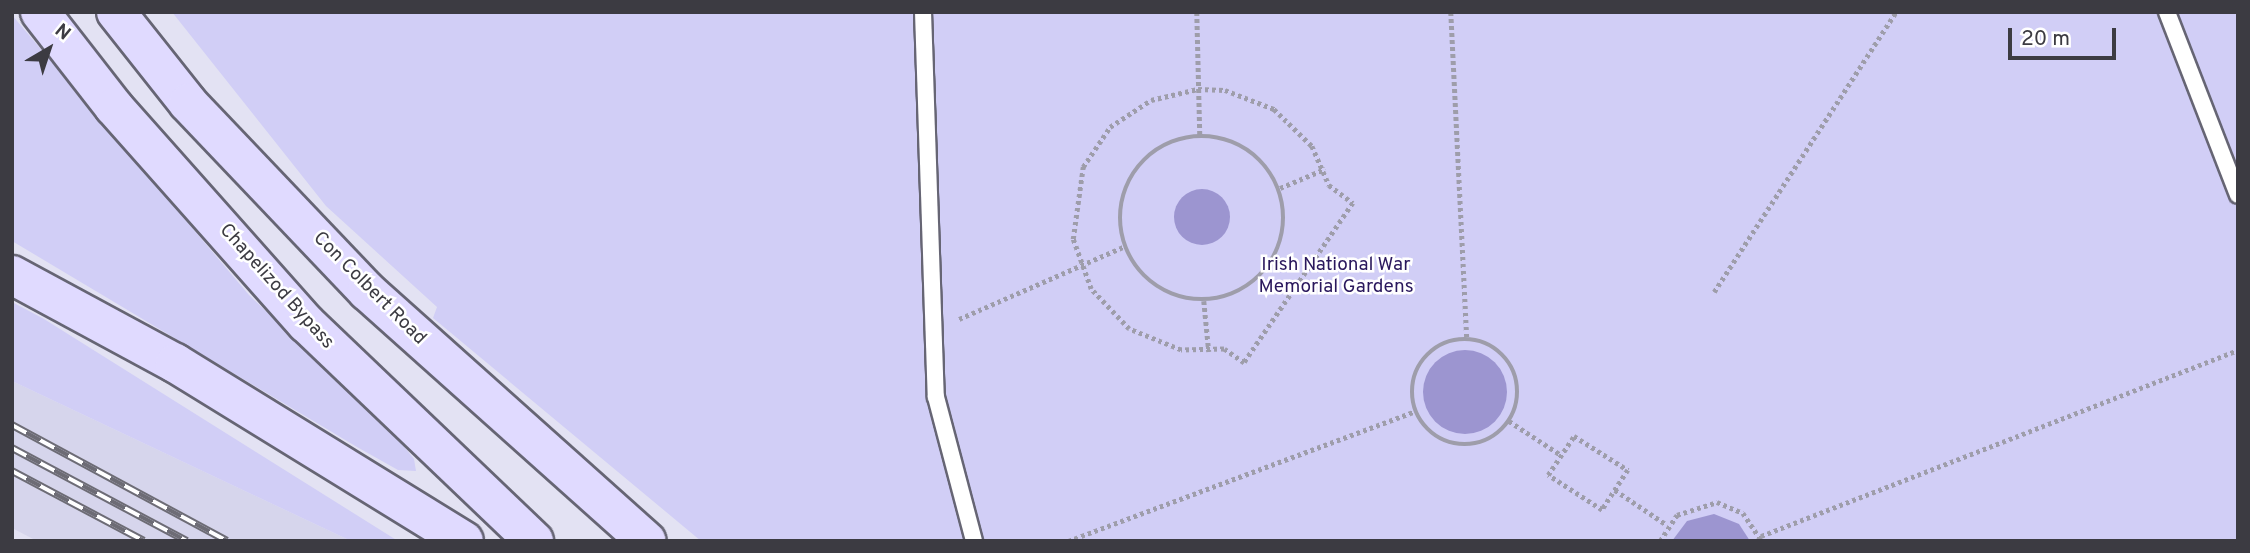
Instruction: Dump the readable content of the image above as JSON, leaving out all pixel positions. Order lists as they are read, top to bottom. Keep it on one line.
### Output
{"streets":{"main road":["Chapelizod Bypass","Con Colbert Road"]},"parks":["Irish National War Memorial Gardens"],"scale_bar":"20 m","north":"top right"}
